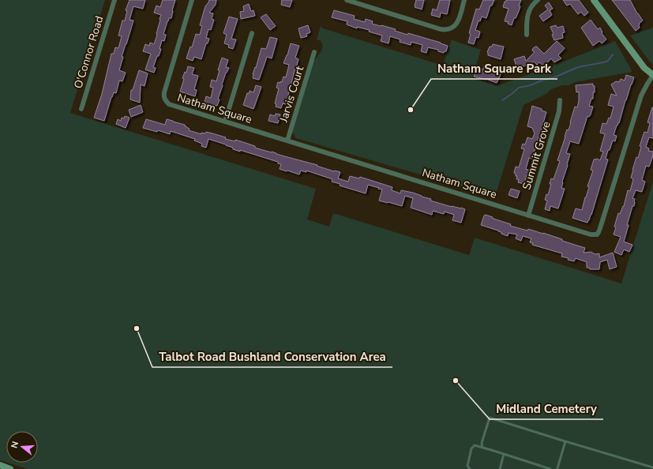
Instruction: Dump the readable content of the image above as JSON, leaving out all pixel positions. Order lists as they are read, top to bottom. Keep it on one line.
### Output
{"streets":{"street":["O'Connor Road","Jarvis Court","Natham Square","Summit Grove"]},"crossings":[["Jarvis Court","Natham Square"],["Natham Square","Summit Grove"]],"places":["Natham Square Park","Talbot Road Bushland Conservation Area","Midland Cemetery"],"north":"left"}
